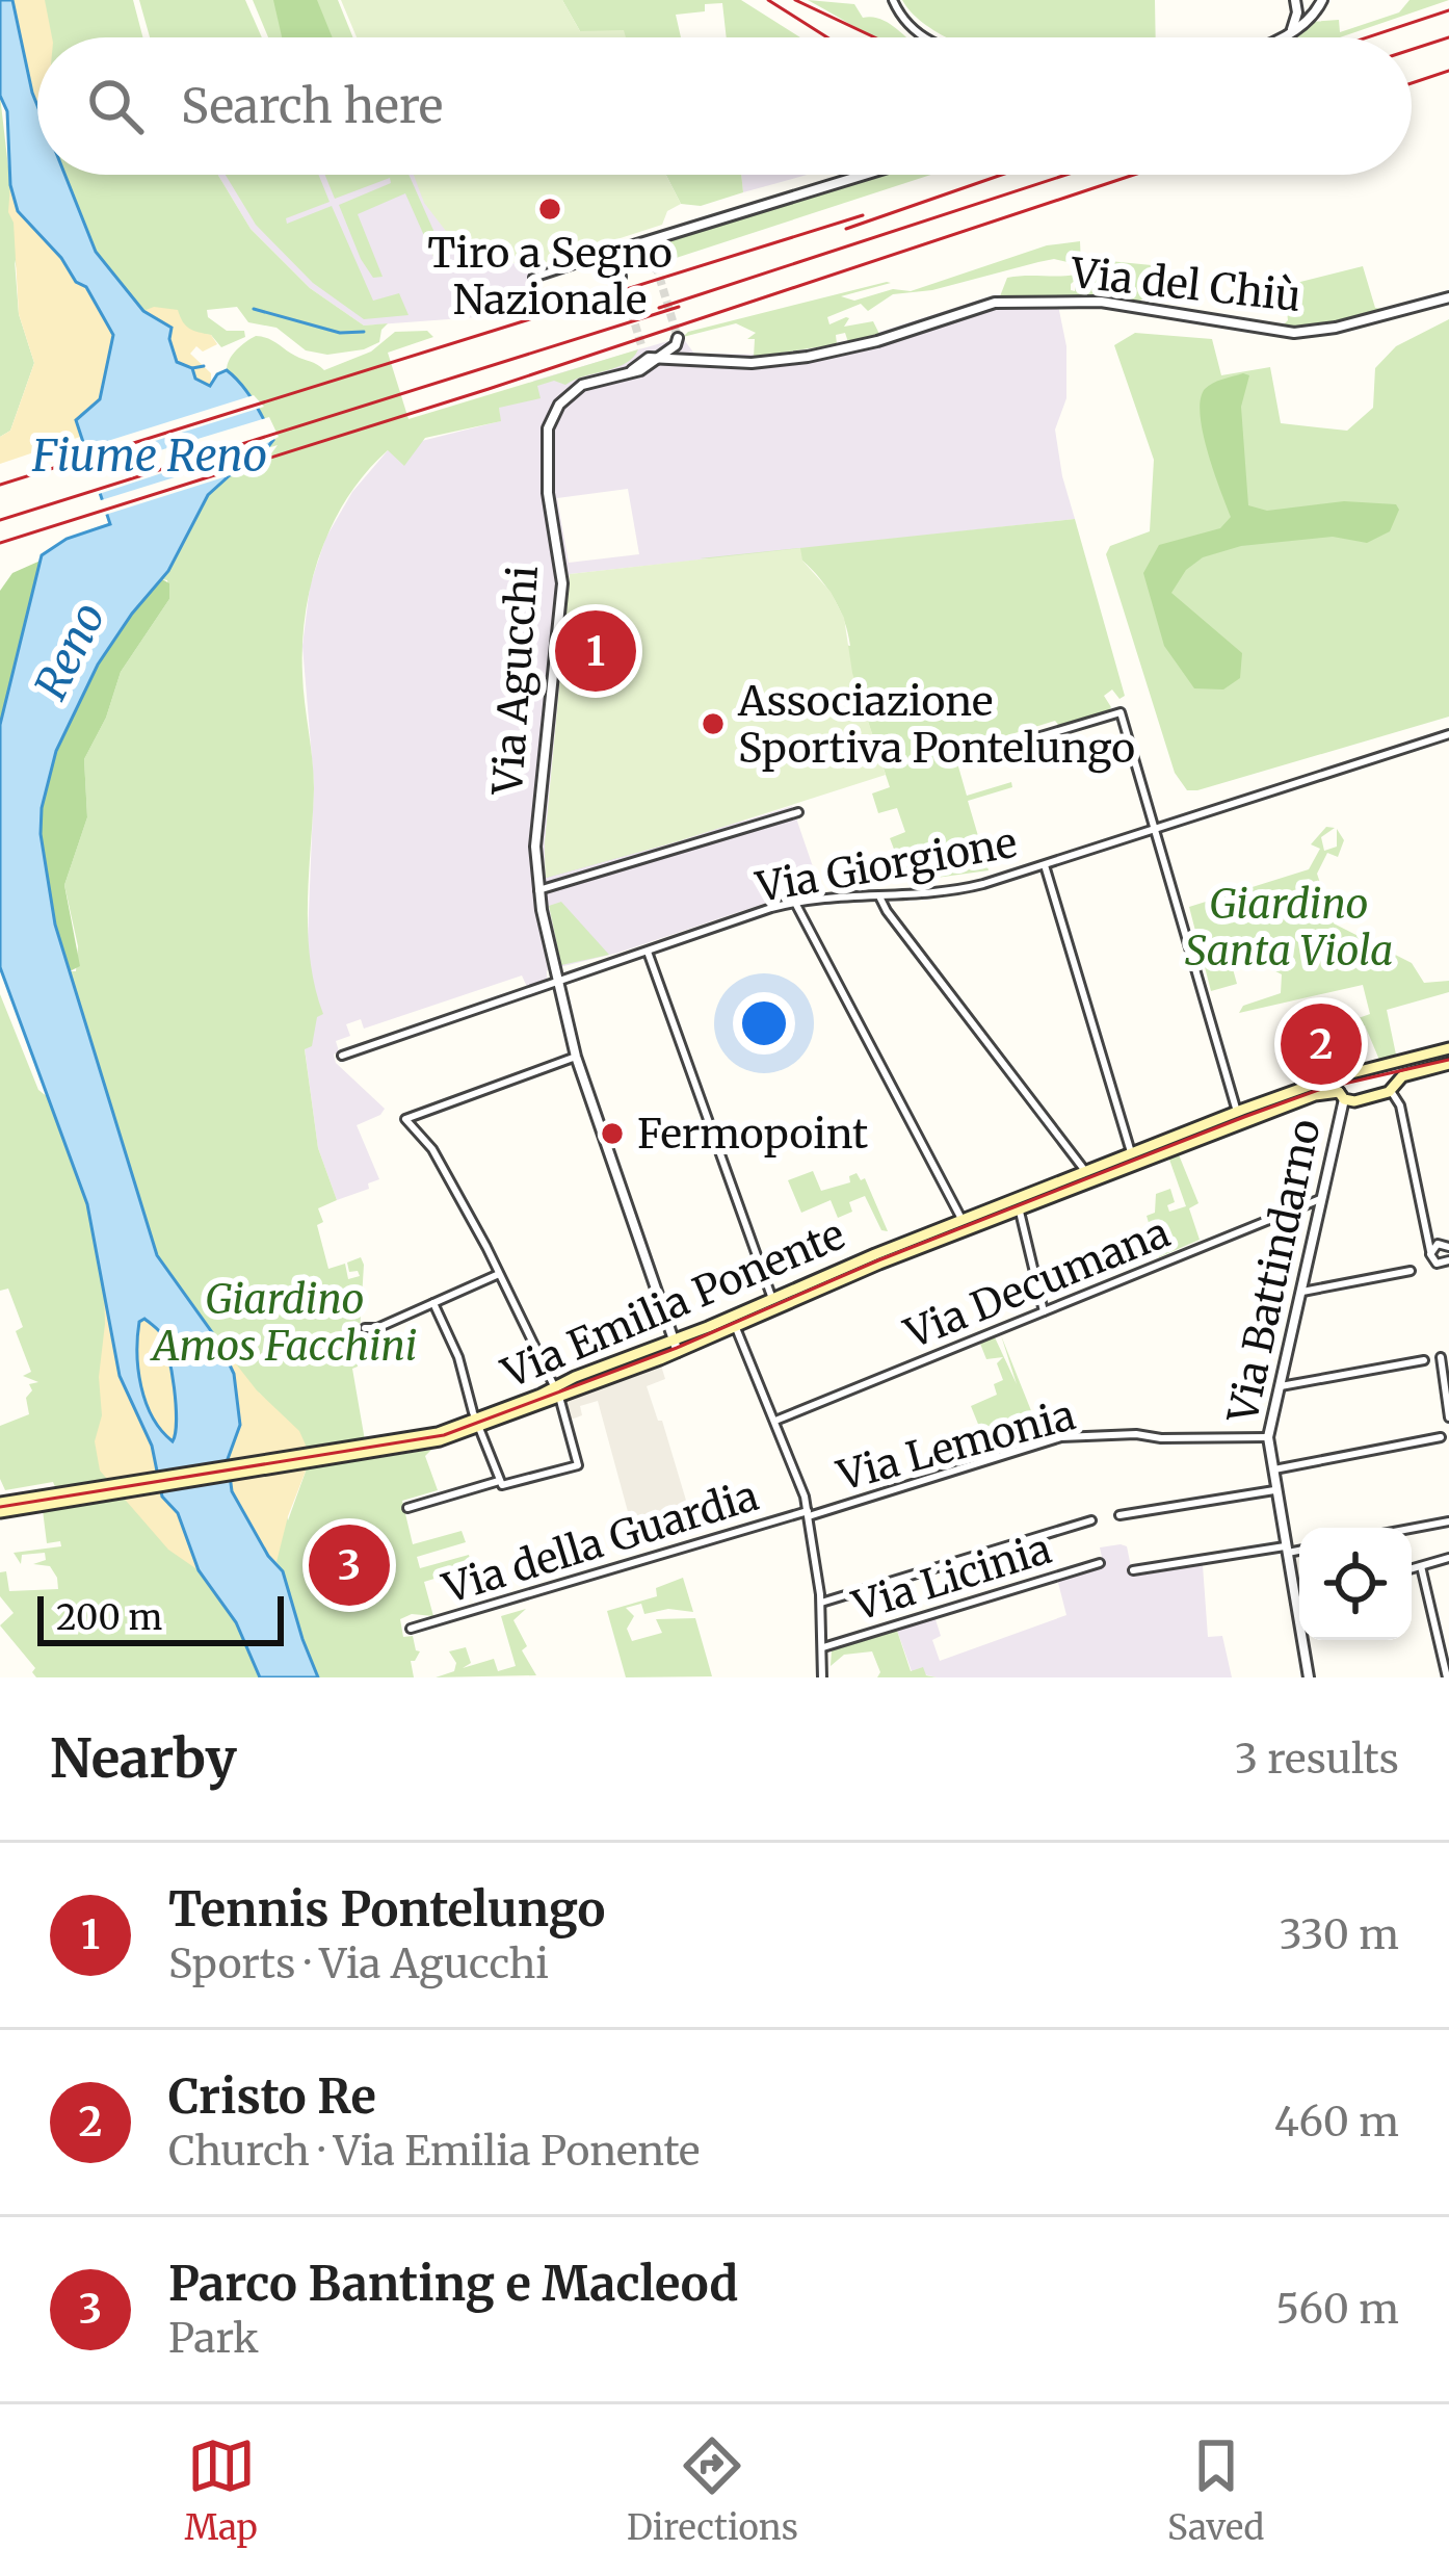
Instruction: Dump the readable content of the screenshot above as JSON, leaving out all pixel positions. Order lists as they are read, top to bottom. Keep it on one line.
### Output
{"streets":{"main road":["Via Emilia Ponente"],"street":["Via del Chiù","Via Agucchi","Via Giorgione","Via Battindarno","Via Decumana","Via Lemonia","Via della Guardia","Via Licinia"]},"crossings":[["Via del Chiù","Via Agucchi"],["Via Agucchi","Via Giorgione"],["Via Agucchi","Via Emilia Ponente"],["Via Battindarno","Via Decumana"],["Via Battindarno","Via Emilia Ponente"],["Via Battindarno","Via Lemonia"],["Via Lemonia","Via della Guardia"]],"water":["Fiume Reno","Reno"],"parks":["Giardino Santa Viola","Giardino Amos Facchini"],"places":["Tiro a Segno Nazionale","Associazione Sportiva Pontelungo","Fermopoint"],"scale_bar":"200 m","page":{"search":"Search here","pins":["1","2","3"],"scale":"200 m","heading":["Nearby","3 results"],"list":[{"mark":"1","name":"Tennis Pontelungo","note":"Sports · Via Agucchi","value":"330 m"},{"mark":"2","name":"Cristo Re","note":"Church · Via Emilia Ponente","value":"460 m"},{"mark":"3","name":"Parco Banting e Macleod","note":"Park","value":"560 m"}],"nav":["Map","Directions","Saved"]}}
